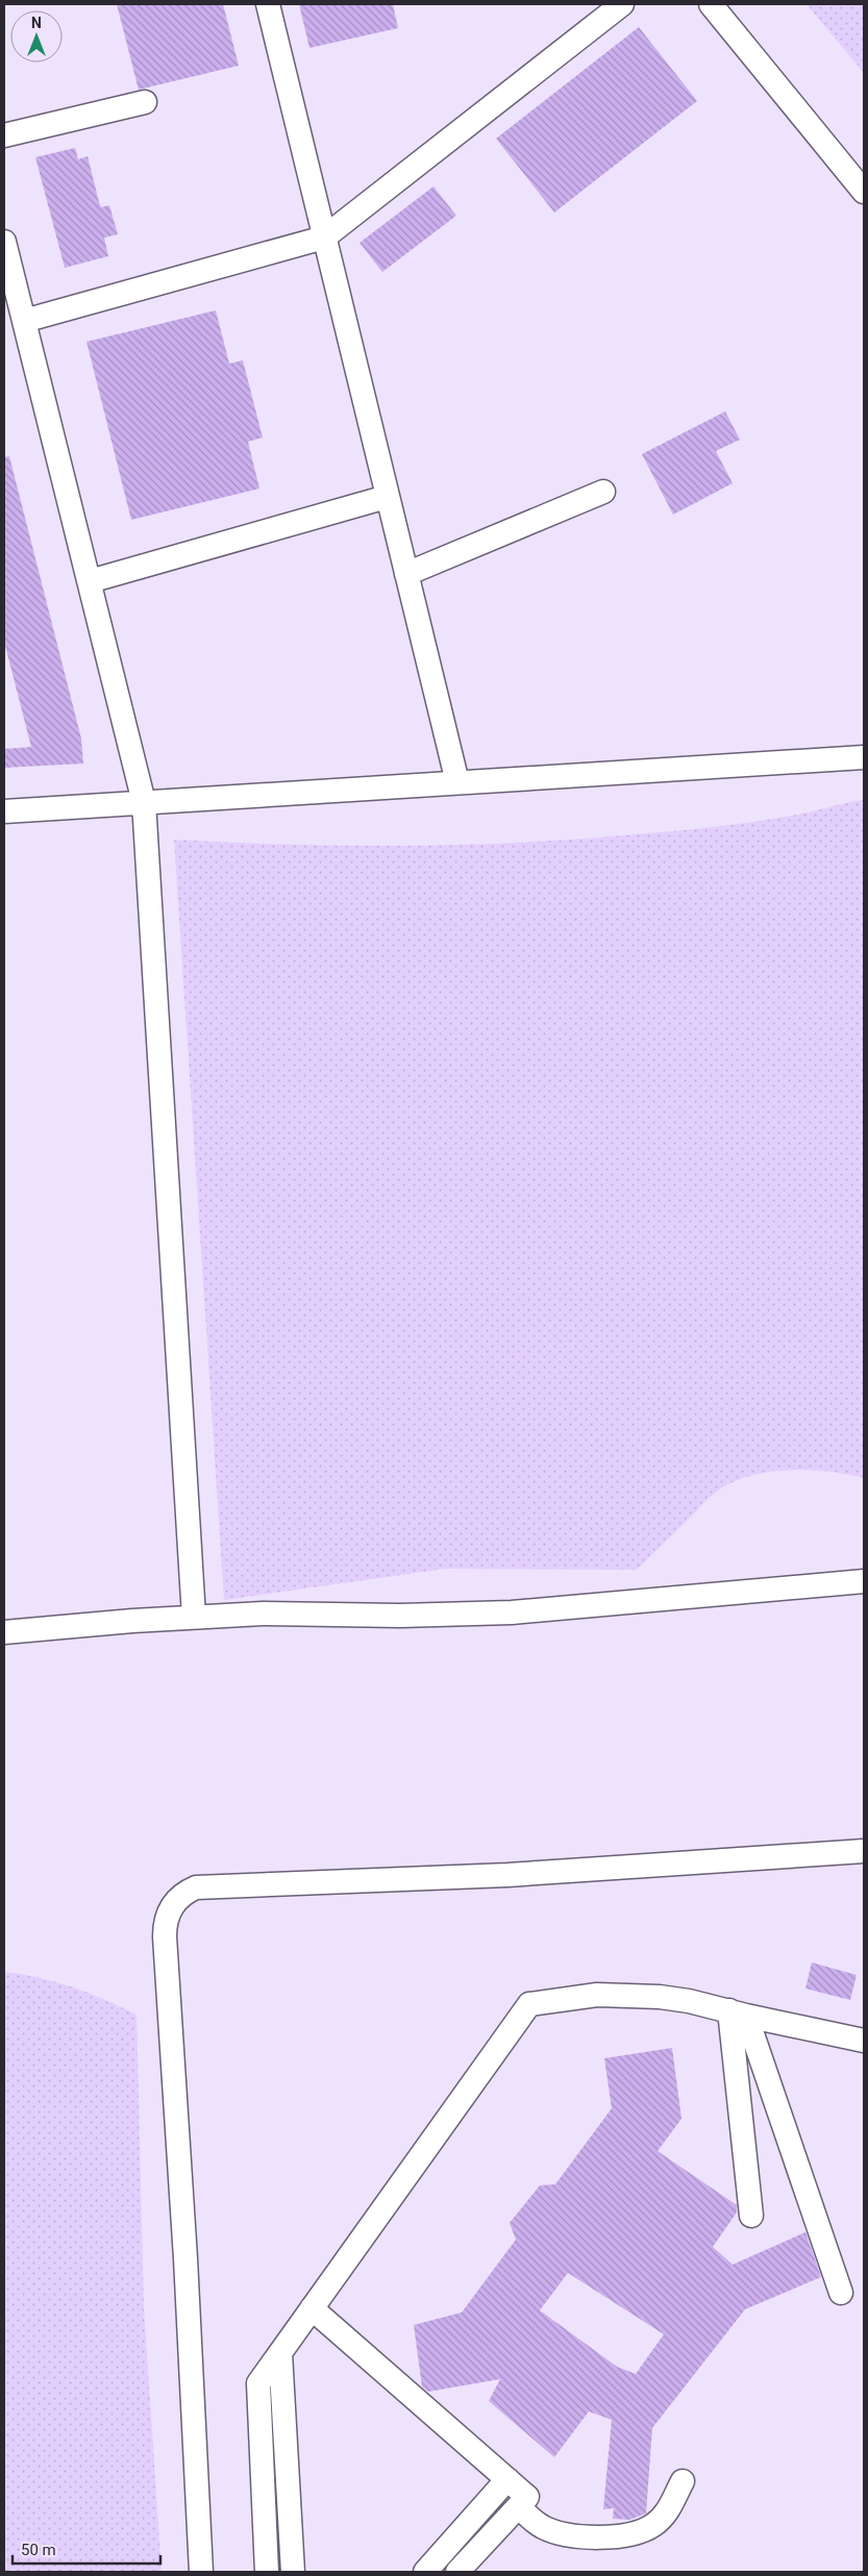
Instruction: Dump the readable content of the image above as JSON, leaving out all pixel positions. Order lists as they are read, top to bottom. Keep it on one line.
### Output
{"scale_bar":"50 m","north":"top"}
